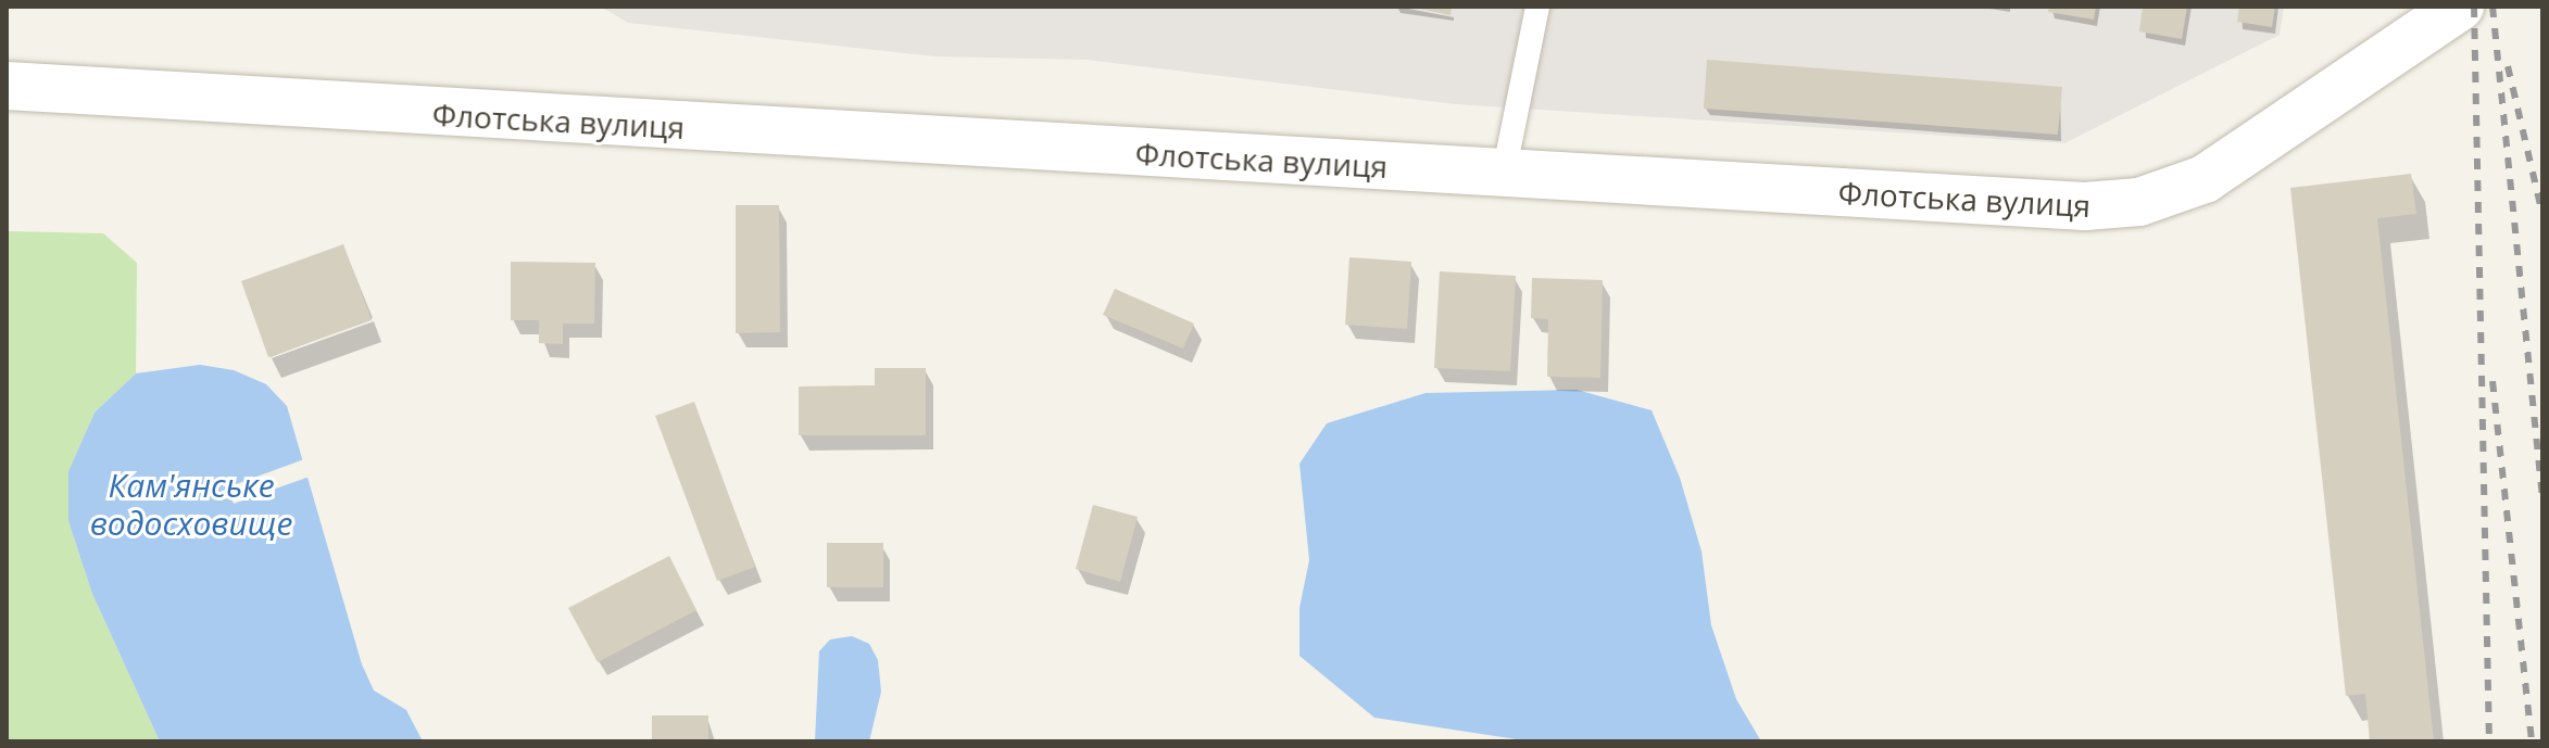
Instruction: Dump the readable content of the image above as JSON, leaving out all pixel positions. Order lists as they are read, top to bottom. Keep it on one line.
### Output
{"streets":{"street":["Флотська вулиця"]},"water":["Кам'янське водосховище"]}
